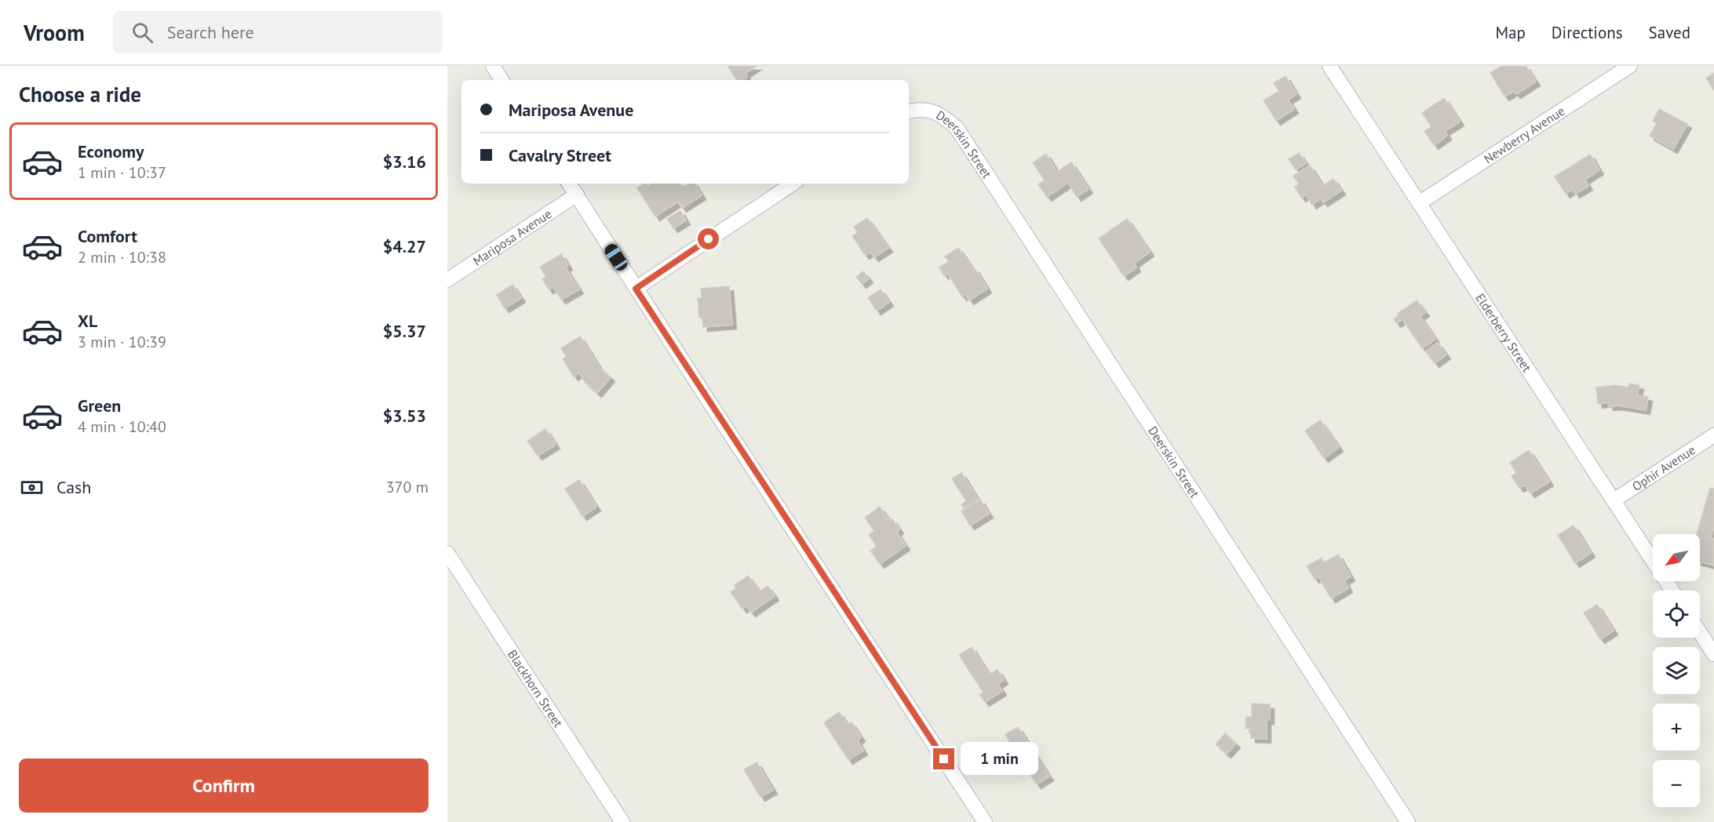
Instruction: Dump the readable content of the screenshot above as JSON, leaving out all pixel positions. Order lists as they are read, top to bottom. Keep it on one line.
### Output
{"streets":{"street":["Newberry Avenue","Deerskin Street","Mariposa Avenue","Elderberry Street","Ophir Avenue","Blackhorn Street"]},"crossings":[["Newberry Avenue","Elderberry Street"],["Elderberry Street","Ophir Avenue"]],"north":"bottom left","page":{"header":"Vroom","search":"Search here","nav":["Map","Directions","Saved"],"heading":"Choose a ride","banner":["Mariposa Avenue","Cavalry Street"],"list":[{"name":"Economy","note":"1 min · 10:37","value":"$3.16"},{"name":"Comfort","note":"2 min · 10:38","value":"$4.27"},{"name":"XL","note":"3 min · 10:39","value":"$5.37"},{"name":"Green","note":"4 min · 10:40","value":"$3.53"}],"pay":["Cash","370 m"],"map_buttons":["+","−"],"bubble":"1 min","buttons":"Confirm"}}
